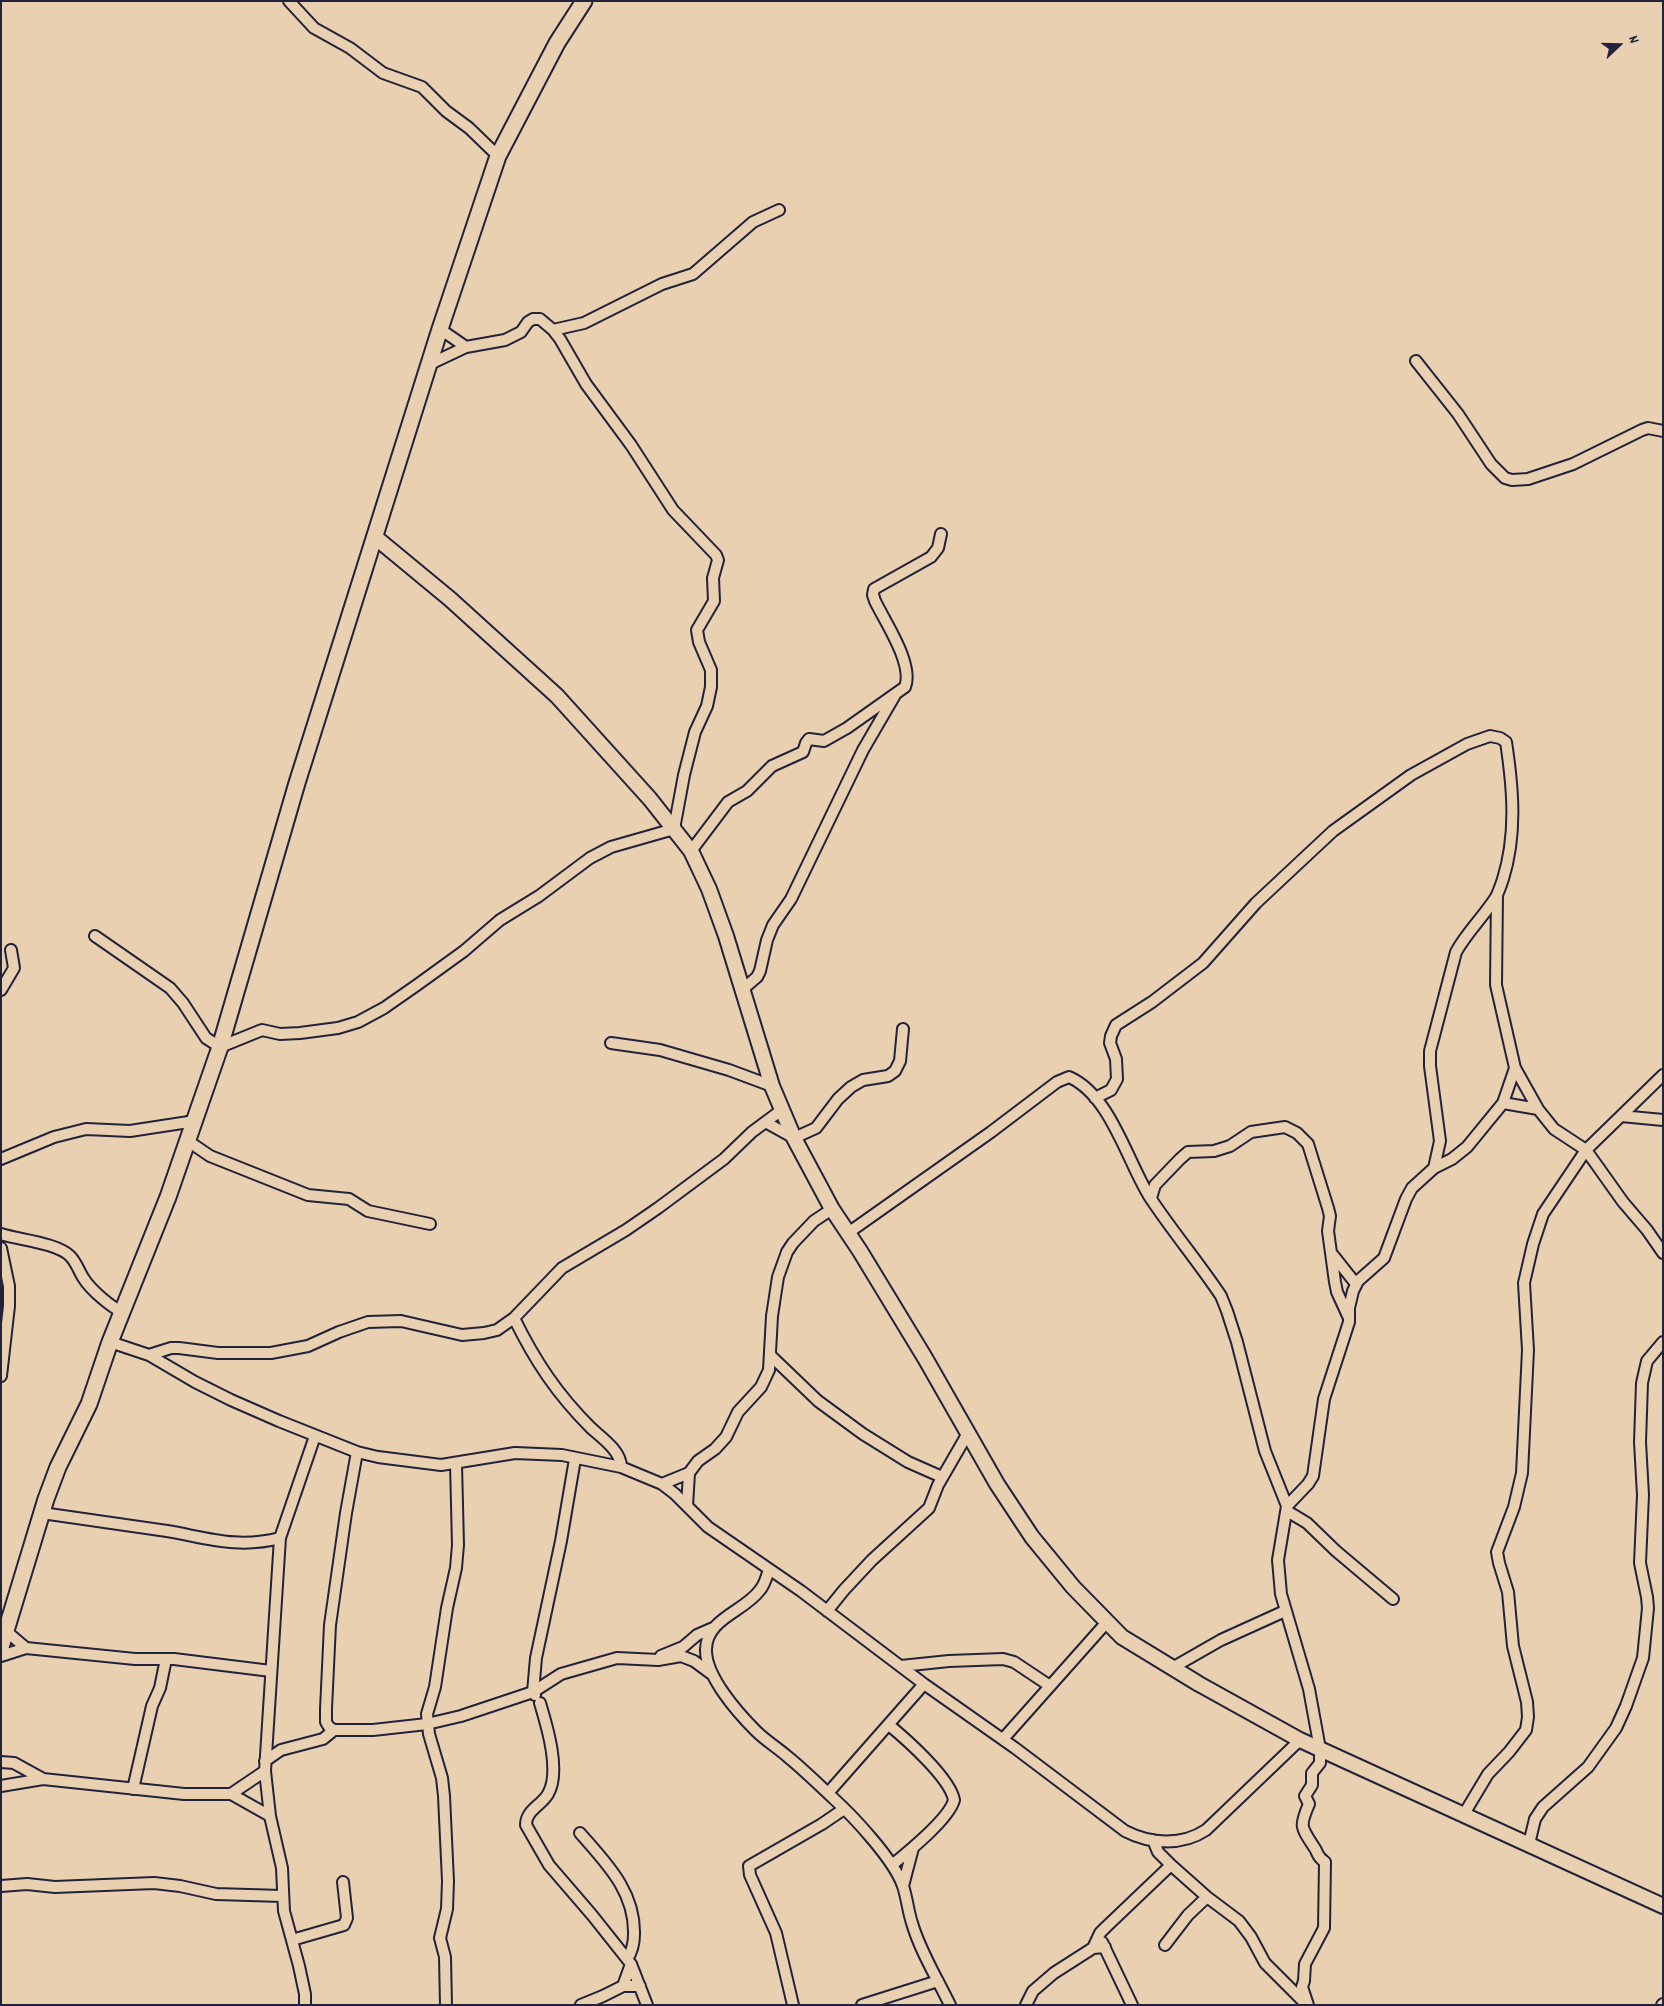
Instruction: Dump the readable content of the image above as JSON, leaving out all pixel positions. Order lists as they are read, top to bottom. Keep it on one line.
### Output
{"north":"right"}
